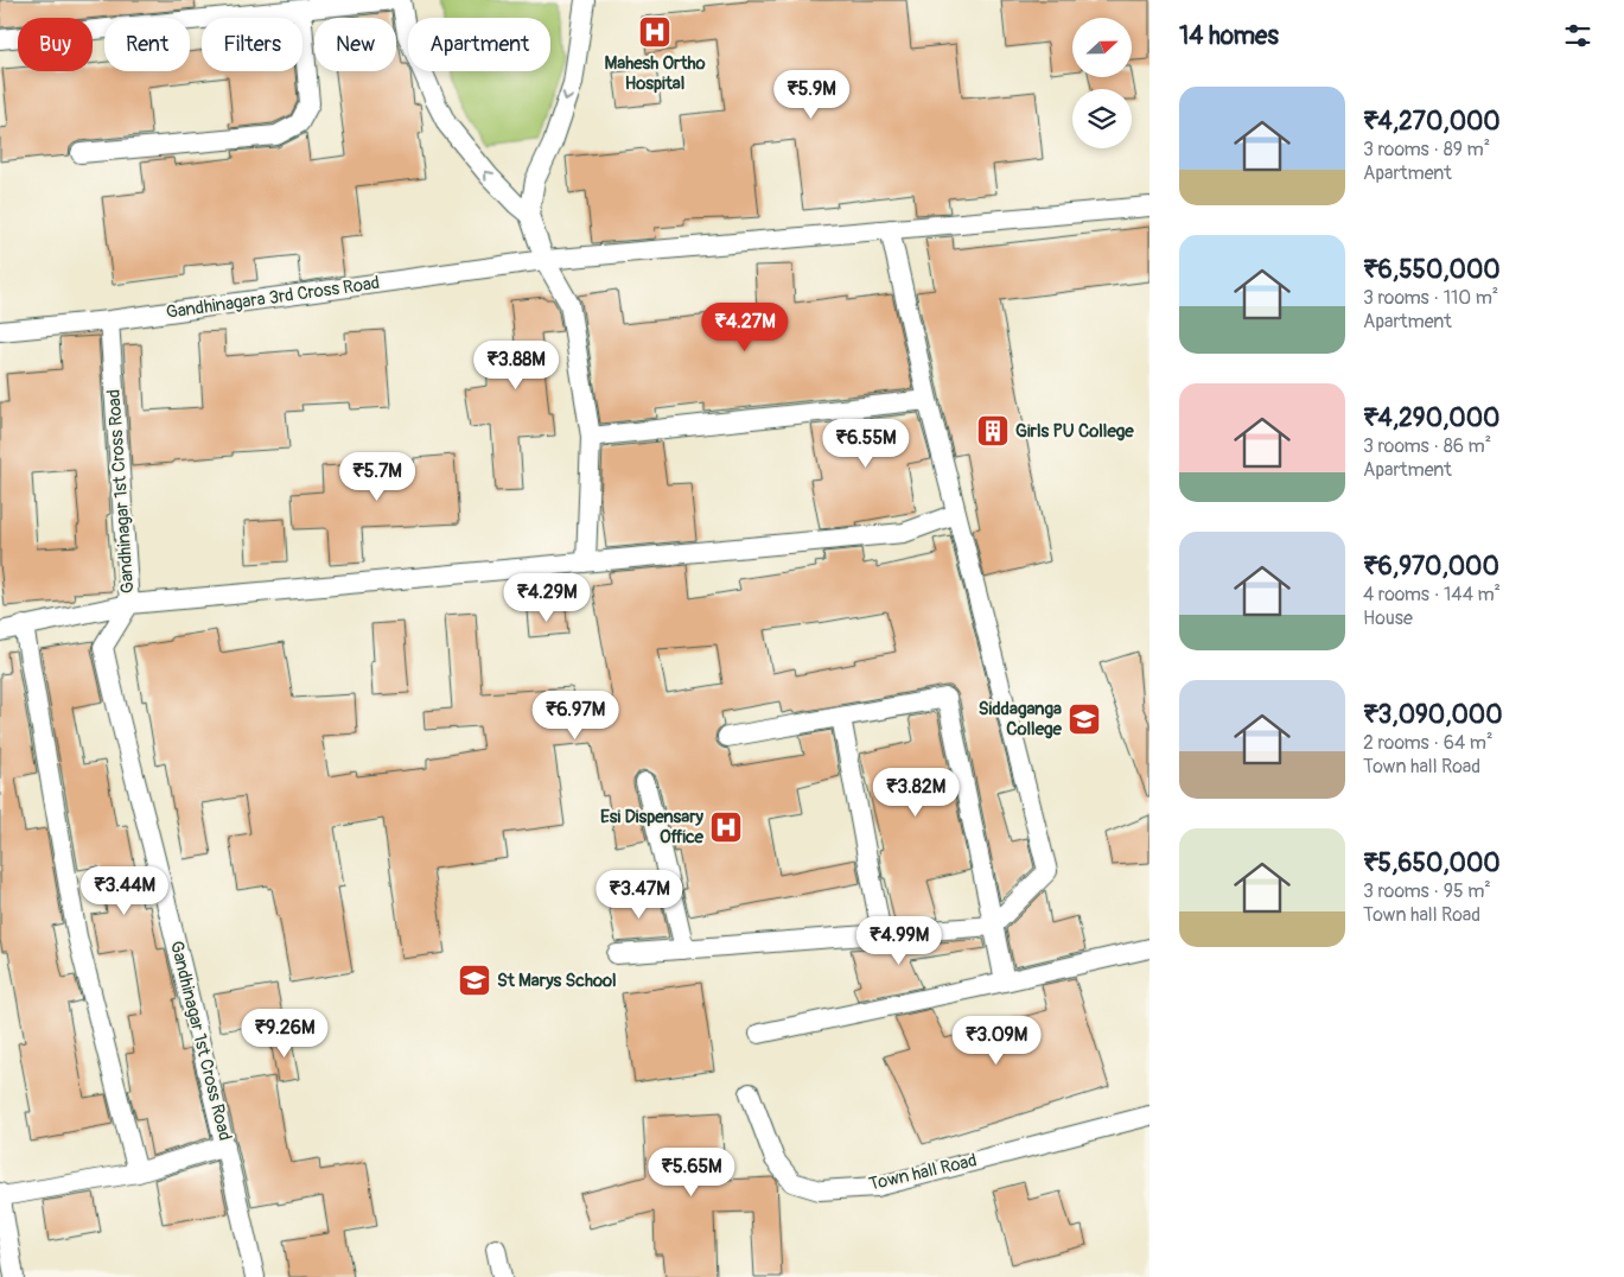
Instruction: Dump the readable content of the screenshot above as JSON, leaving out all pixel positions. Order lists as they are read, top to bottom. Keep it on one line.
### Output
{"streets":{"street":["Gandhinagara 3rd Cross Road","Gandhinagar 1st Cross Road","Town hall Road"]},"crossings":[["Gandhinagara 3rd Cross Road","Gandhinagar 1st Cross Road"]],"places":{"hospital":["Mahesh Ortho Hospital","Esi Dispensary Office"],"building":["Girls PU College"],"school or university":["Siddaganga College","St Marys School"]},"north":"right","page":{"heading":"14 homes","chip":["Buy","Rent","Filters","New","Apartment"],"price":["₹5.9M","₹4.27M","₹3.88M","₹6.55M","₹5.7M","₹4.29M","₹6.97M","₹3.82M","₹3.44M","₹3.47M","₹4.99M","₹9.26M","₹3.09M","₹5.65M"],"list":[{"name":"₹4,270,000","note":"3 rooms · 89 m² · Apartment"},{"name":"₹6,550,000","note":"3 rooms · 110 m² · Apartment"},{"name":"₹4,290,000","note":"3 rooms · 86 m² · Apartment"},{"name":"₹6,970,000","note":"4 rooms · 144 m² · House"},{"name":"₹3,090,000","note":"2 rooms · 64 m² · Town hall Road"},{"name":"₹5,650,000","note":"3 rooms · 95 m² · Town hall Road"}]}}
